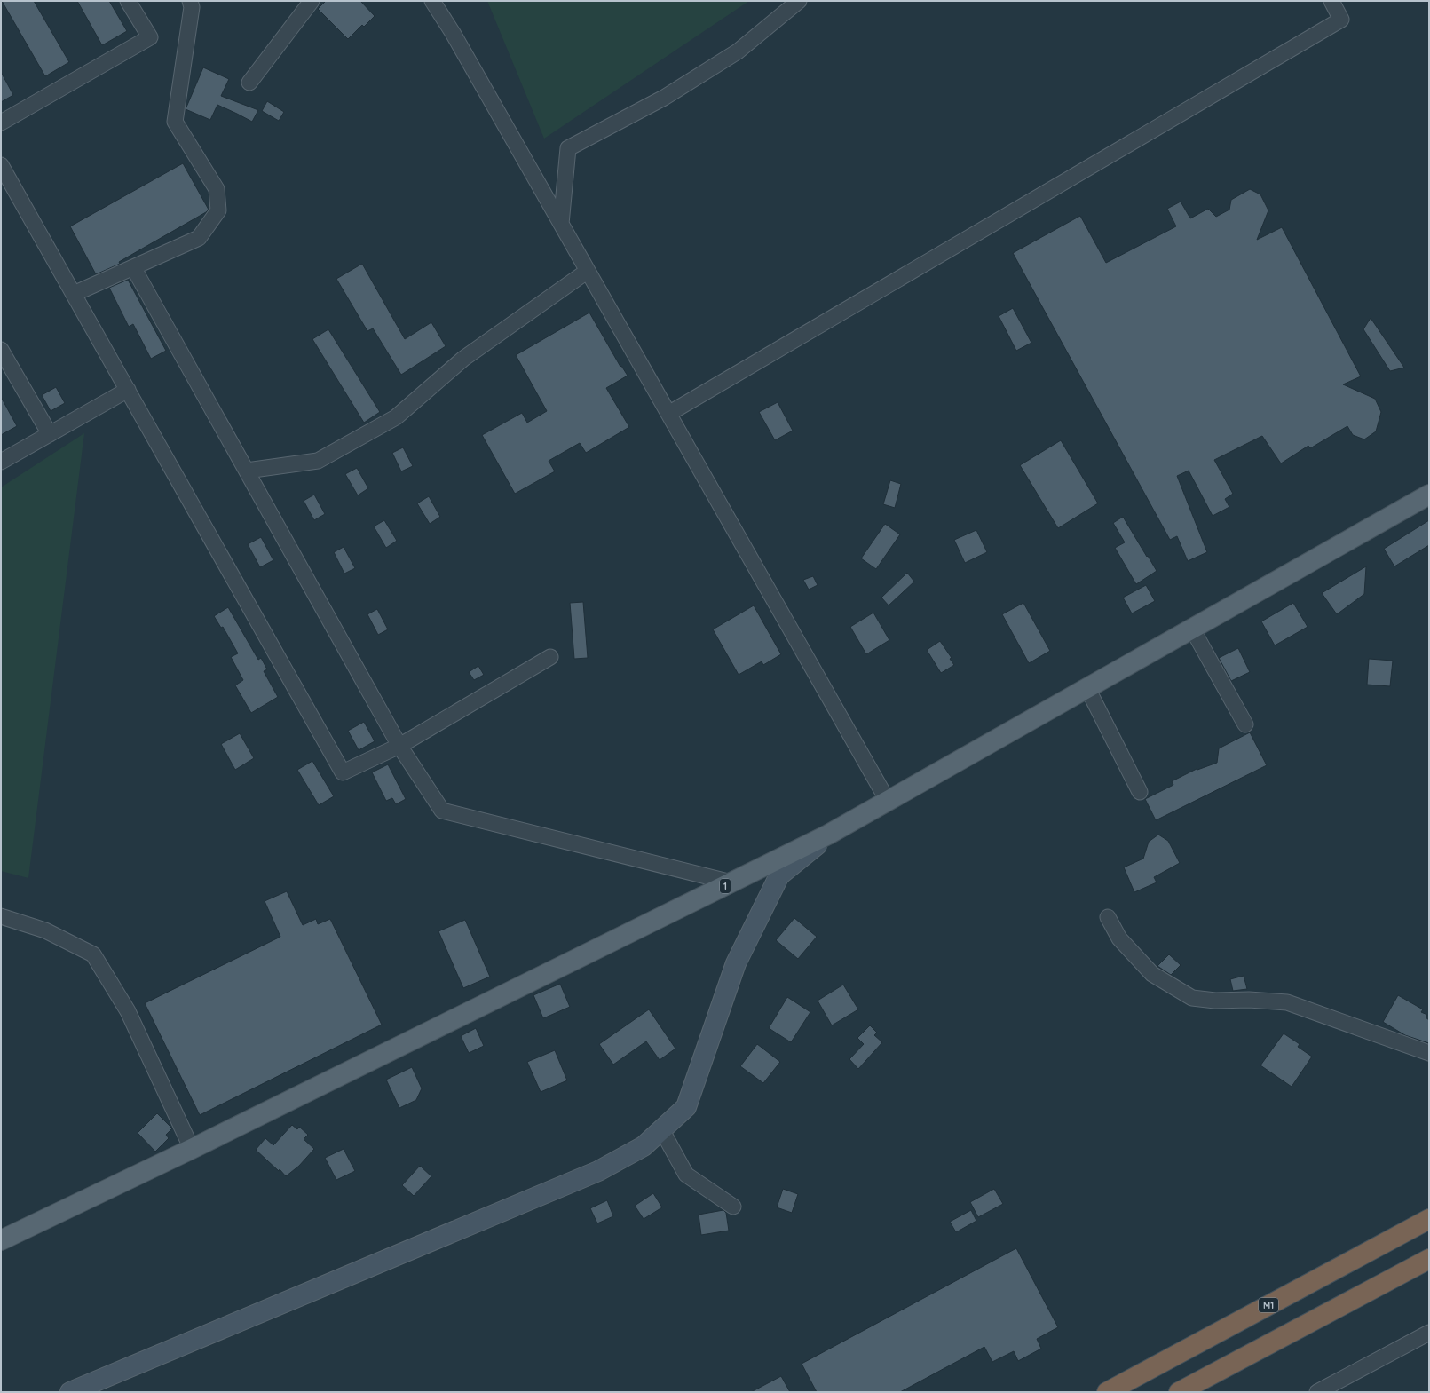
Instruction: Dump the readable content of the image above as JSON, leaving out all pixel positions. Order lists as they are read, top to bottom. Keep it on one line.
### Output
{"streets":{"highway":["M1"],"main road":["1"]}}
